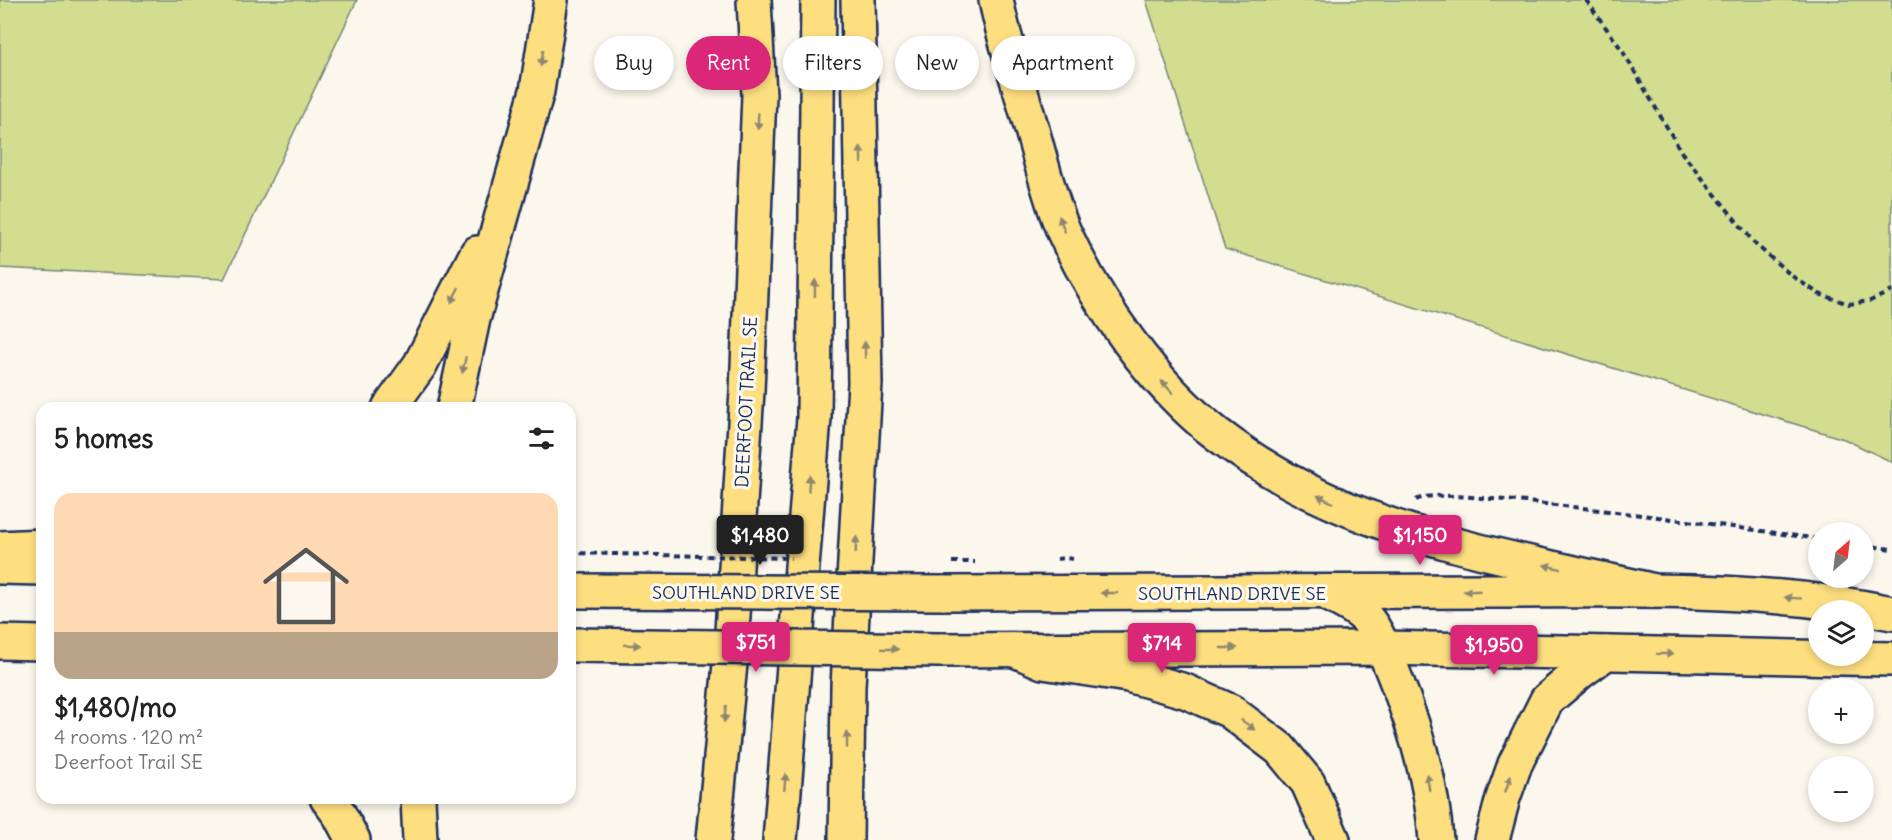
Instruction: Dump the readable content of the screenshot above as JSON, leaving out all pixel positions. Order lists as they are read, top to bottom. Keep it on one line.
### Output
{"streets":{"main road":["DEERFOOT TRAIL SE","SOUTHLAND DRIVE SE"]},"north":"top right","page":{"chip":["Buy","Rent","Filters","New","Apartment"],"heading":"5 homes","list":[{"name":"$1,480/mo","note":"4 rooms · 120 m² · Deerfoot Trail SE"}],"price":["$1,480","$1,150","$751","$714","$1,950"],"map_buttons":["+","−"]}}
